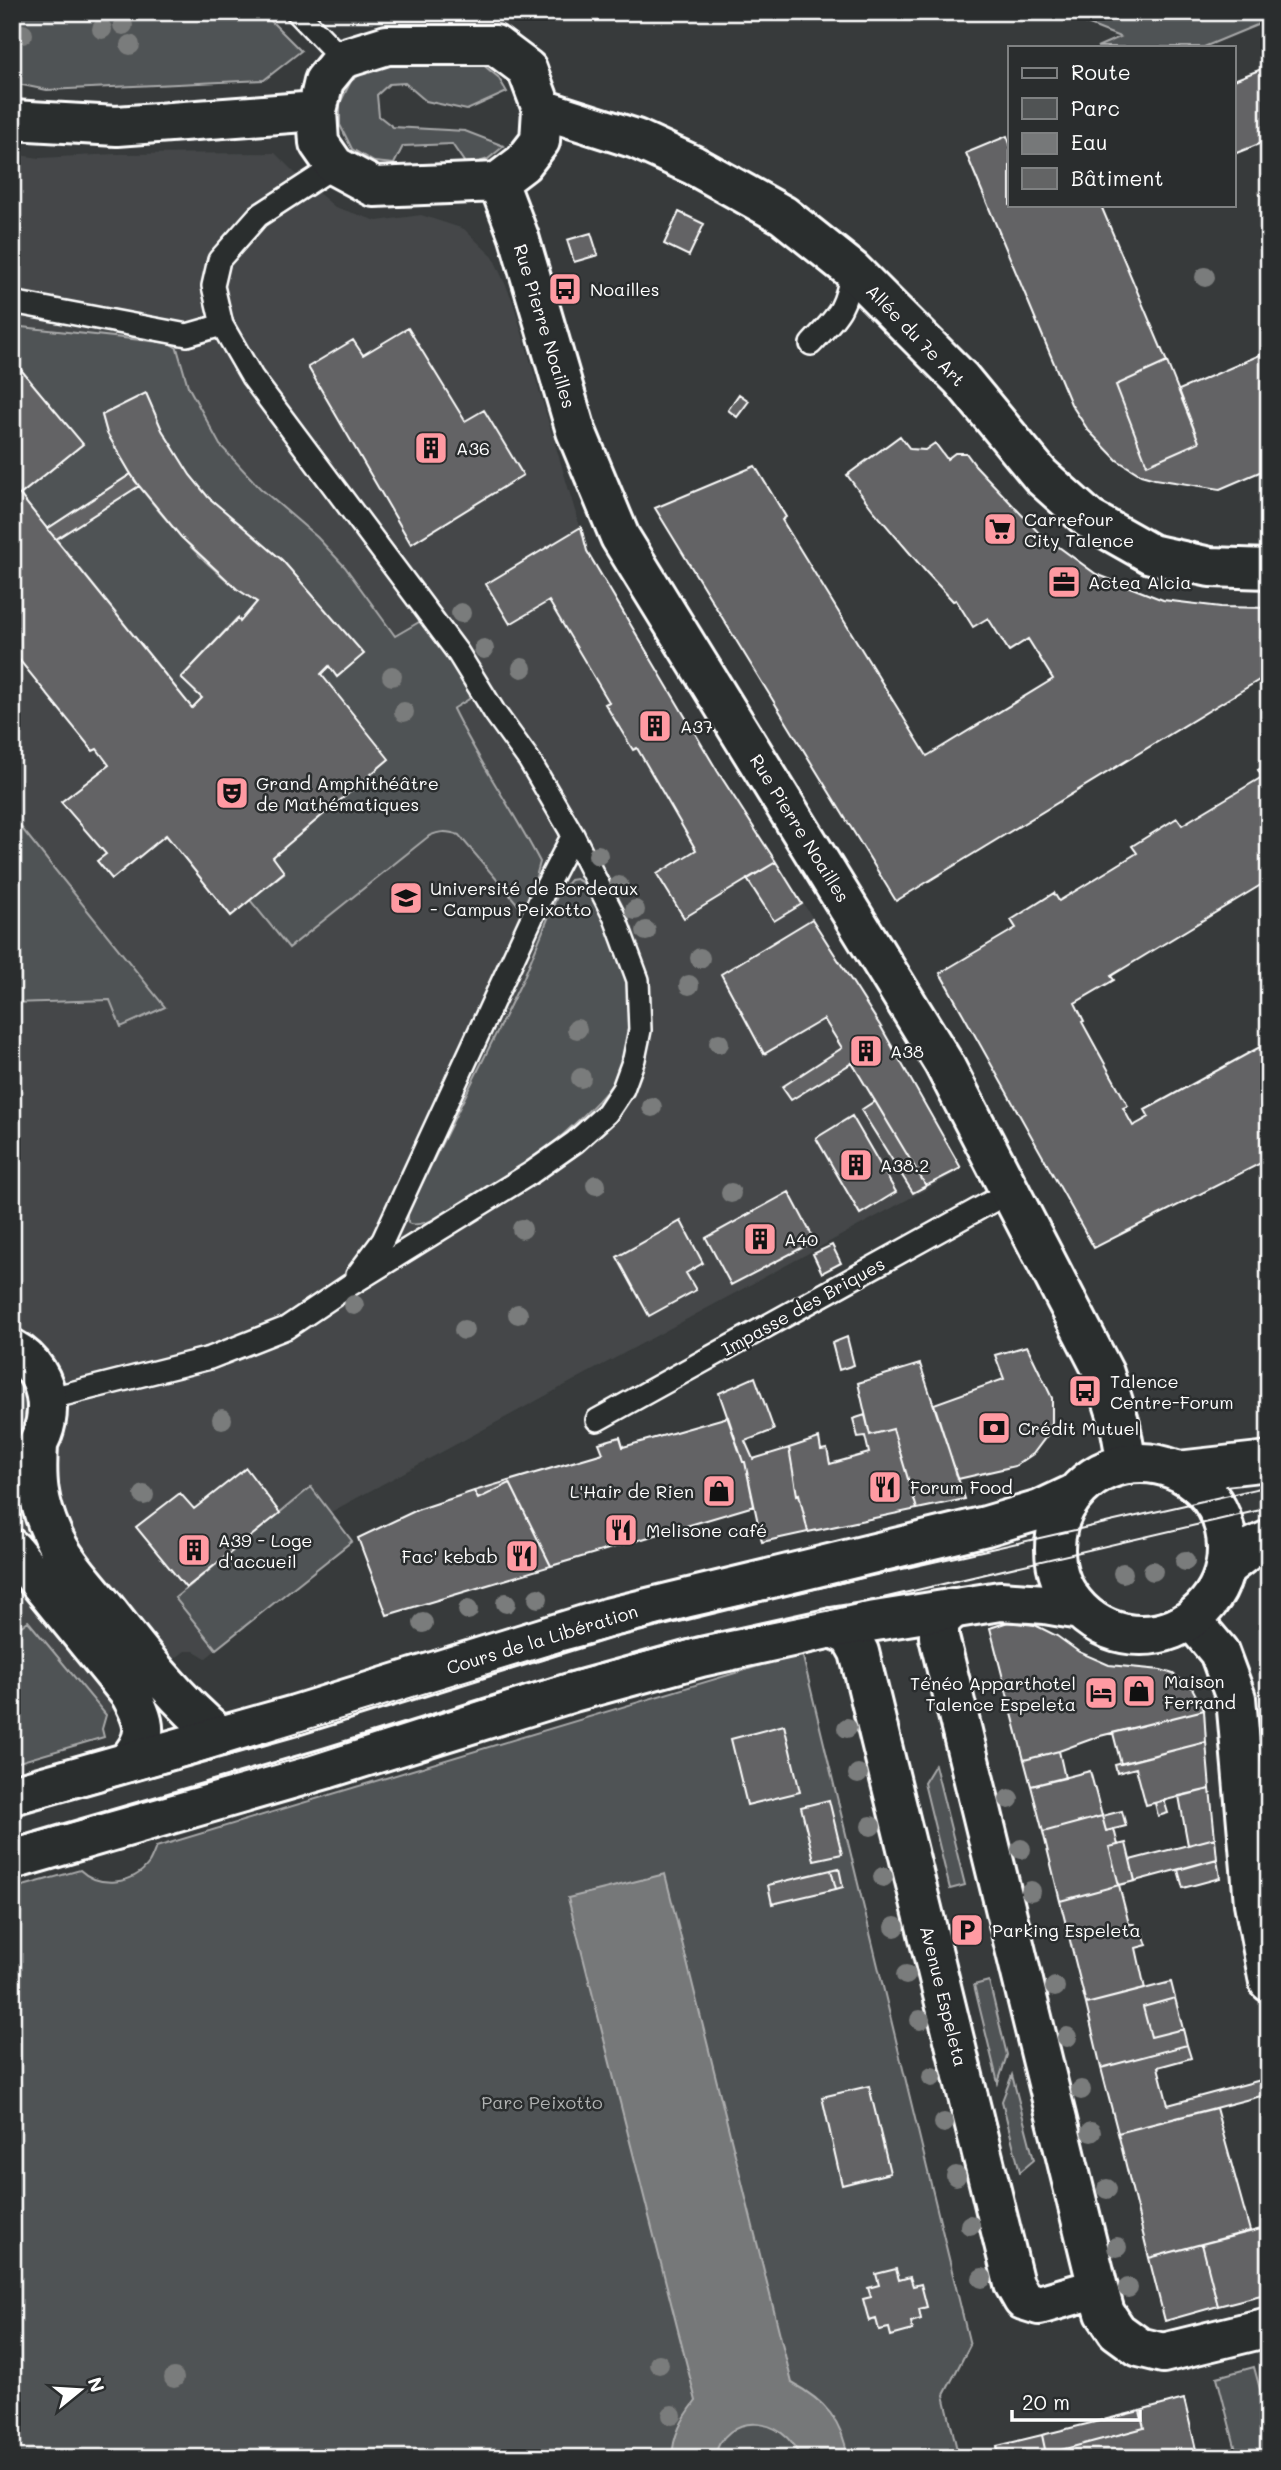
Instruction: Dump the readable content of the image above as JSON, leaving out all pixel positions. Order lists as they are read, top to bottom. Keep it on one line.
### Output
{"streets":{"street":["Rue Pierre Noailles","Allée du 7e Art","Cours de la Libération","Avenue Espeleta"],"lane":["Impasse des Briques"]},"crossings":[["Rue Pierre Noailles","Allée du 7e Art"],["Rue Pierre Noailles","Impasse des Briques"],["Rue Pierre Noailles","Cours de la Libération"]],"parks":["Parc Peixotto"],"places":{"bus stop":["Noailles","Talence Centre-Forum"],"building":["A36","A37","A38","A38.2","A40","A39 - Loge d'accueil"],"supermarket":["Carrefour City Talence"],"office":["Actea Alcia"],"theatre":["Grand Amphithéâtre de Mathématiques"],"school or university":["Université de Bordeaux - Campus Peixotto"],"bank":["Crédit Mutuel"],"restaurant":["Forum Food","Melisone café","Fac' kebab"],"shop":["L'Hair de Rien","Maison Ferrand"],"hotel":["Ténéo Apparthotel Talence Espeleta"],"parking":["Parking Espeleta"]},"legend":["Route","Parc","Eau","Bâtiment"],"scale_bar":"20 m","north":"right"}
